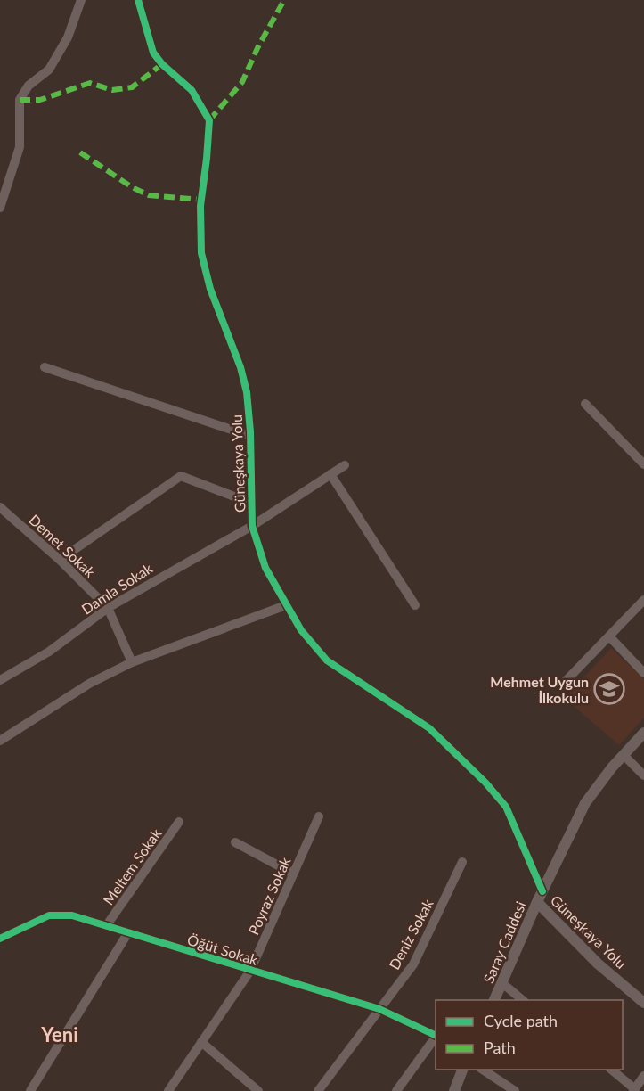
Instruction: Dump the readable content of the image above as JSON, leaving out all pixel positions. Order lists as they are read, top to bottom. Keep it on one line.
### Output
{"streets":{"street":["Güneşkaya Yolu","Demet Sokak","Damla Sokak","Meltem Sokak","Poyraz Sokak","Deniz Sokak","Saray Caddesi","Öğüt Sokak"]},"crossings":[["Güneşkaya Yolu","Damla Sokak"],["Güneşkaya Yolu","Saray Caddesi"],["Demet Sokak","Damla Sokak"],["Meltem Sokak","Öğüt Sokak"],["Poyraz Sokak","Öğüt Sokak"],["Deniz Sokak","Öğüt Sokak"]],"districts":["Yeni"],"places":{"school or university":["Mehmet Uygun İlkokulu"]},"legend":["Cycle path","Path"]}
